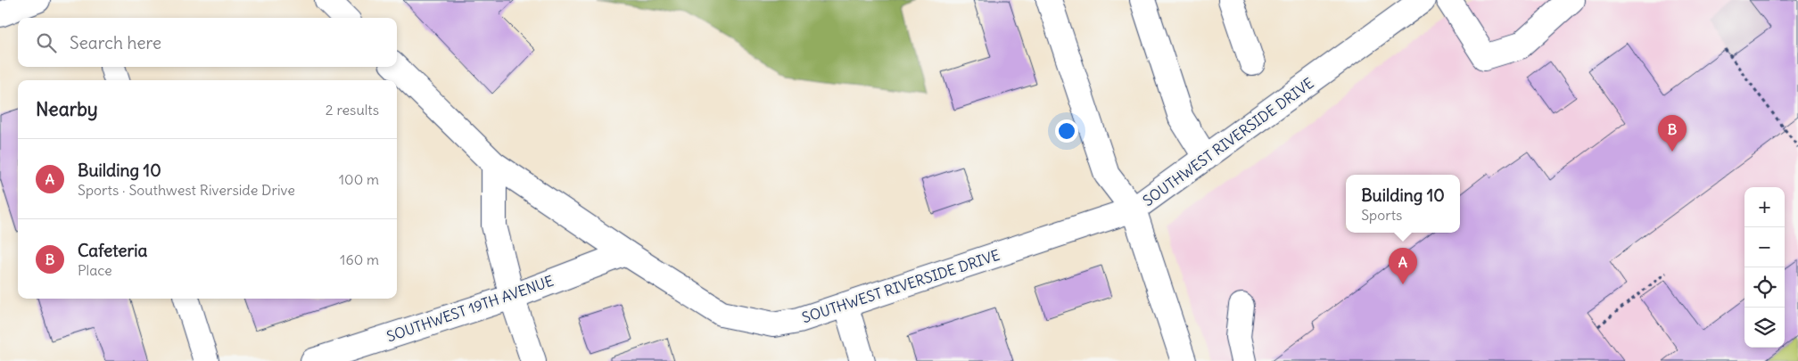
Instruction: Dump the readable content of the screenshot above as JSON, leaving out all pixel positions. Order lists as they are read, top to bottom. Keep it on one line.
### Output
{"streets":{"main road":["SOUTHWEST RIVERSIDE DRIVE","SOUTHWEST 19TH AVENUE"]},"crossings":[["SOUTHWEST RIVERSIDE DRIVE","SOUTHWEST 19TH AVENUE"]],"page":{"search":"Search here","heading":["Nearby","2 results"],"pins":["B","A"],"list":[{"mark":"A","name":"Building 10","note":"Sports · Southwest Riverside Drive","value":"100 m"},{"mark":"B","name":"Cafeteria","note":"Place","value":"160 m"}],"popup":["Building 10","Sports"],"map_buttons":["+","−"]}}
